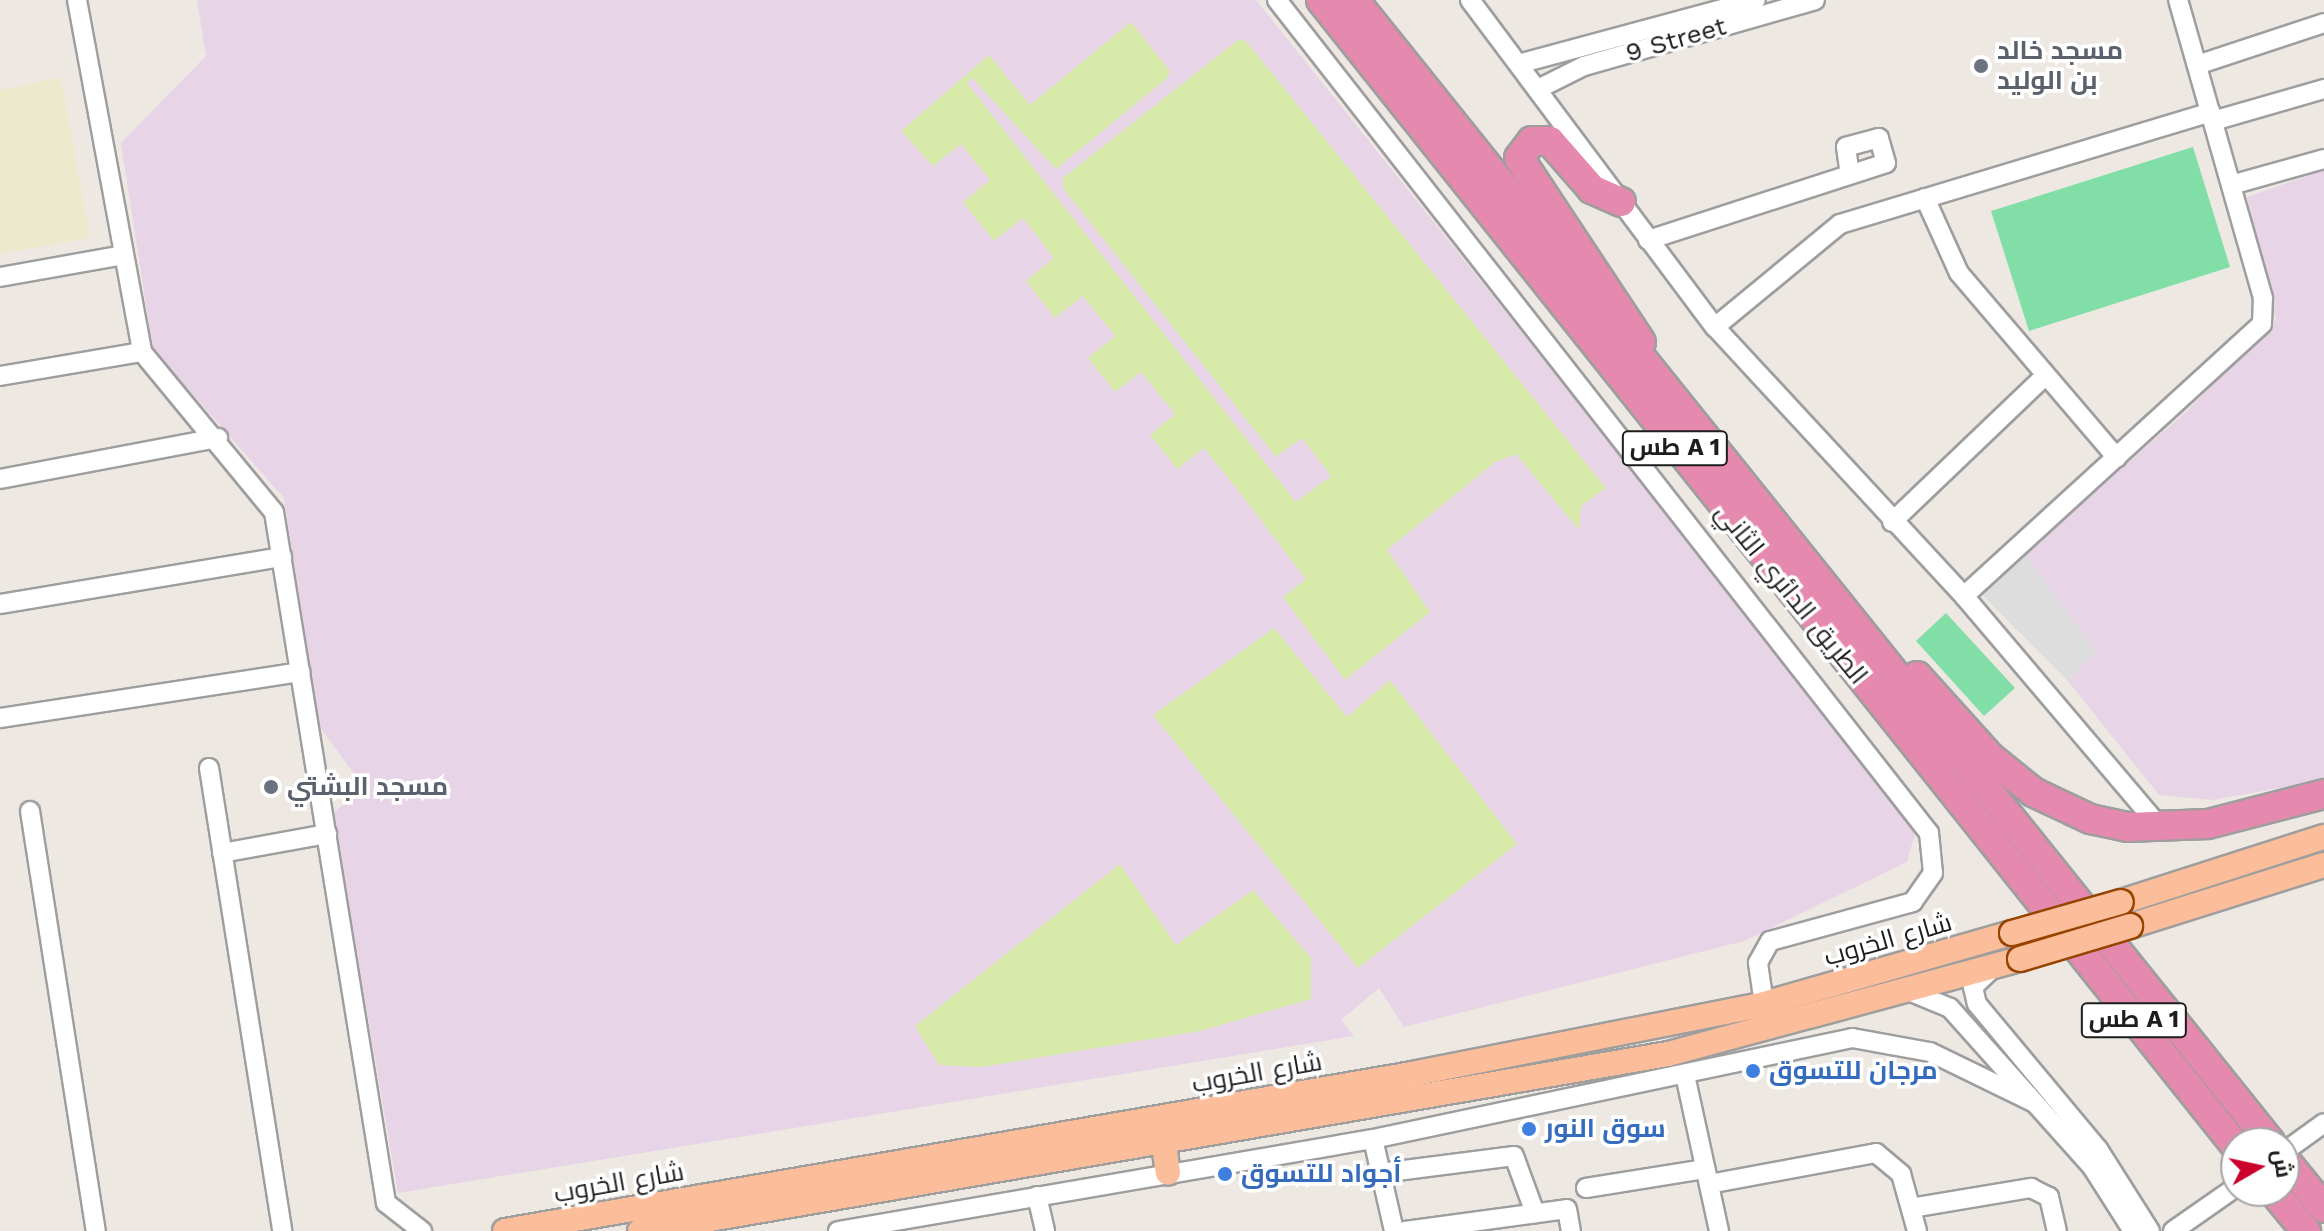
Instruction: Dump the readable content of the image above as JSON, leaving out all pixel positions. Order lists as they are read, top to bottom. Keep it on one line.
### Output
{"streets":{"highway":["طس A 1","الطريق الدائري الثاني"],"main road":["شارع الخروب"],"street":["9 Street"]},"places":["مسجد خالد بن الوليد","مسجد البشتي","مرجان للتسوق","سوق النور","أجواد للتسوق"],"north":"right"}
